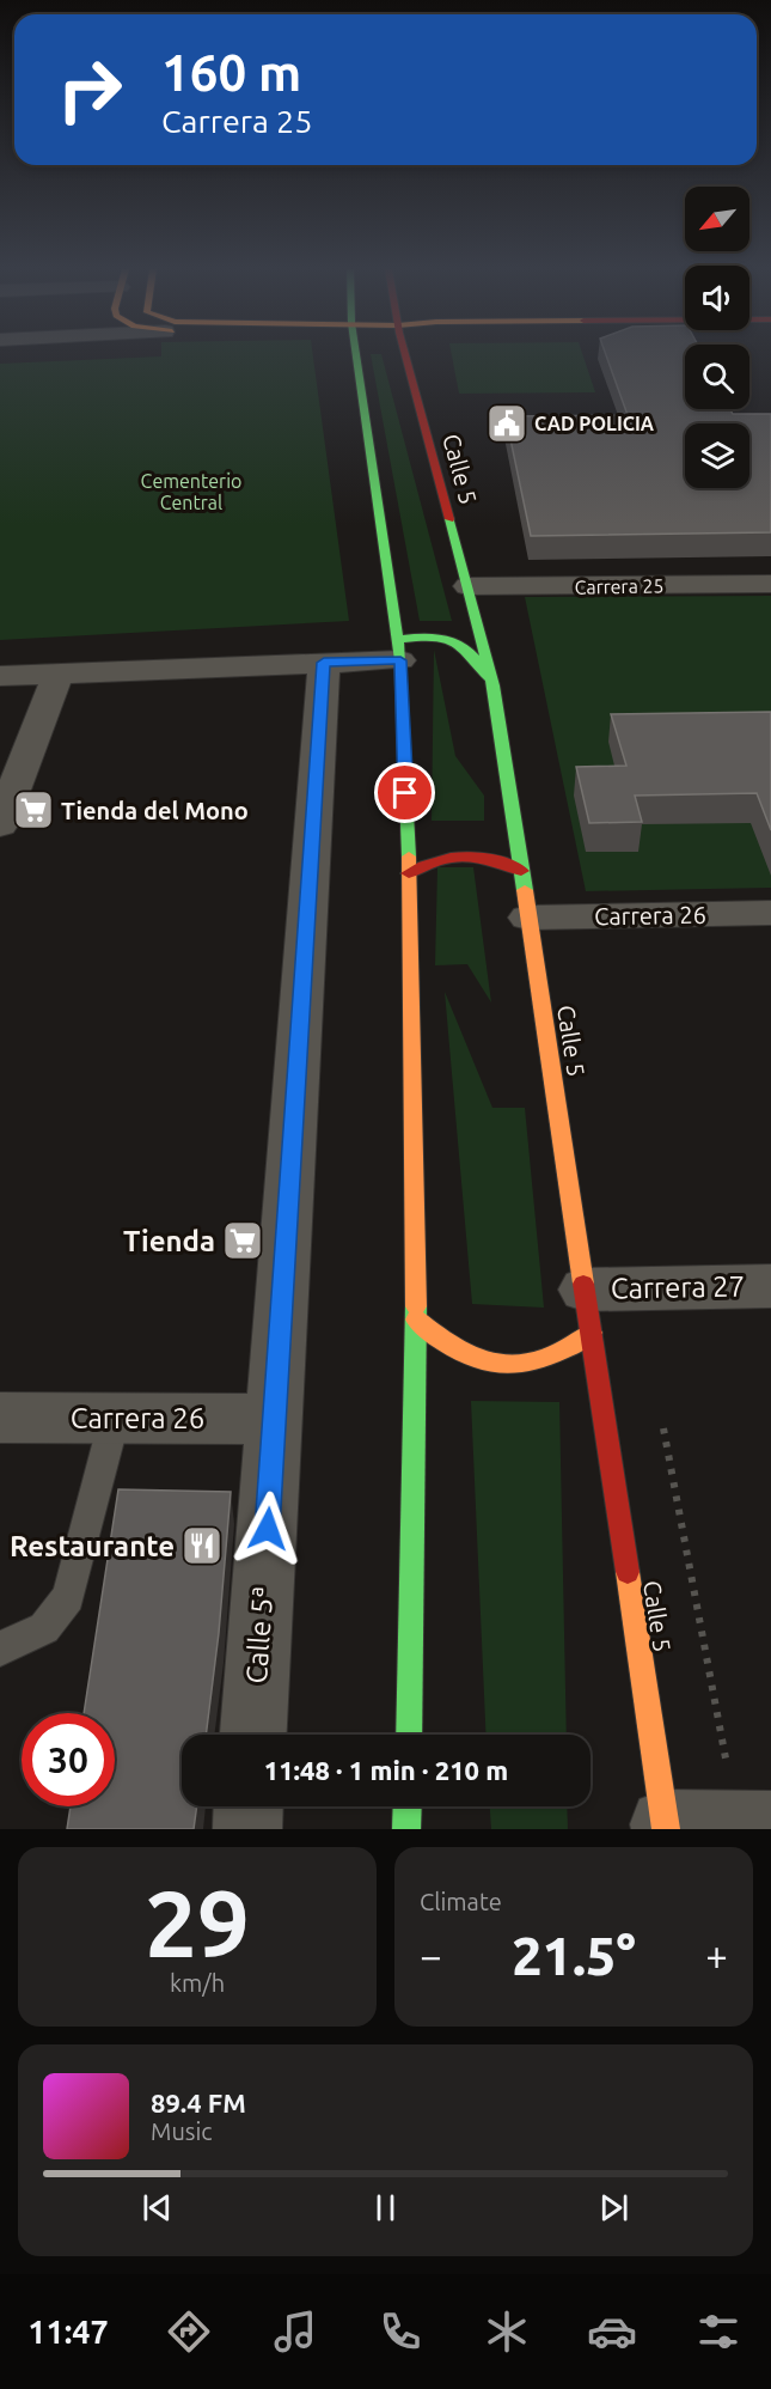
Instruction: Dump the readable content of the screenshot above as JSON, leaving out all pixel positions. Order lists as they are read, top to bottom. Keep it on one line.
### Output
{"streets":{"main road":["Calle 5"],"street":["Carrera 25","Carrera 26","Carrera 27","Calle 5ª"]},"crossings":[["Calle 5","Carrera 25"],["Calle 5","Carrera 26"],["Calle 5","Carrera 27"],["Carrera 26","Calle 5ª"]],"parks":["Cementerio Central"],"places":{"public building":["CAD POLICIA"],"supermarket":["Tienda del Mono","Tienda"],"restaurant":["Restaurante"]},"north":"bottom left","page":{"turn":["160 m","Carrera 25"],"limit":"30","trip":"11:48 · 1 min · 210 m","tile":[["29","km/h"],"Climate"],"heat":["−","21.5°","+"],"song":["89.4 FM","Music"],"tabs":"11:47"}}
